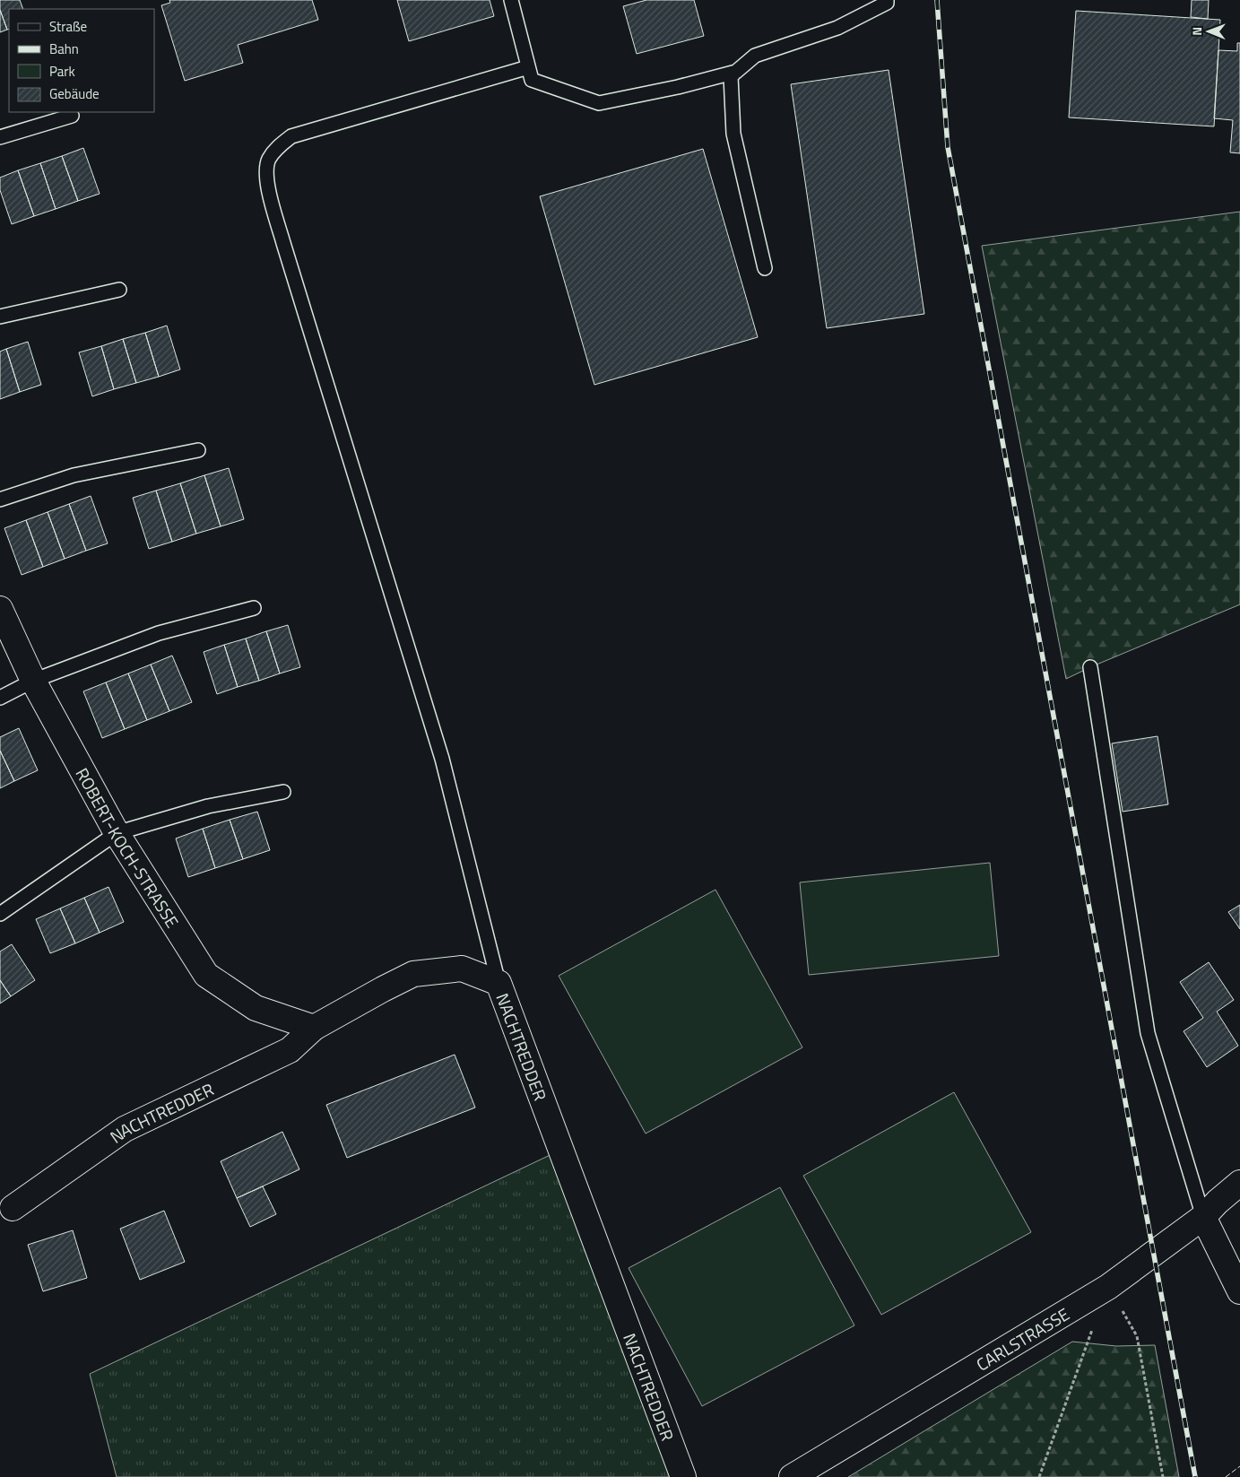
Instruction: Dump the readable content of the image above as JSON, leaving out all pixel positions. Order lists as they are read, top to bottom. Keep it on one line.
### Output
{"streets":{"street":["ROBERT-KOCH-STRASSE","NACHTREDDER","CARLSTRASSE"]},"crossings":[["ROBERT-KOCH-STRASSE","NACHTREDDER"]],"legend":["Straße","Bahn","Park","Gebäude"],"north":"left"}
